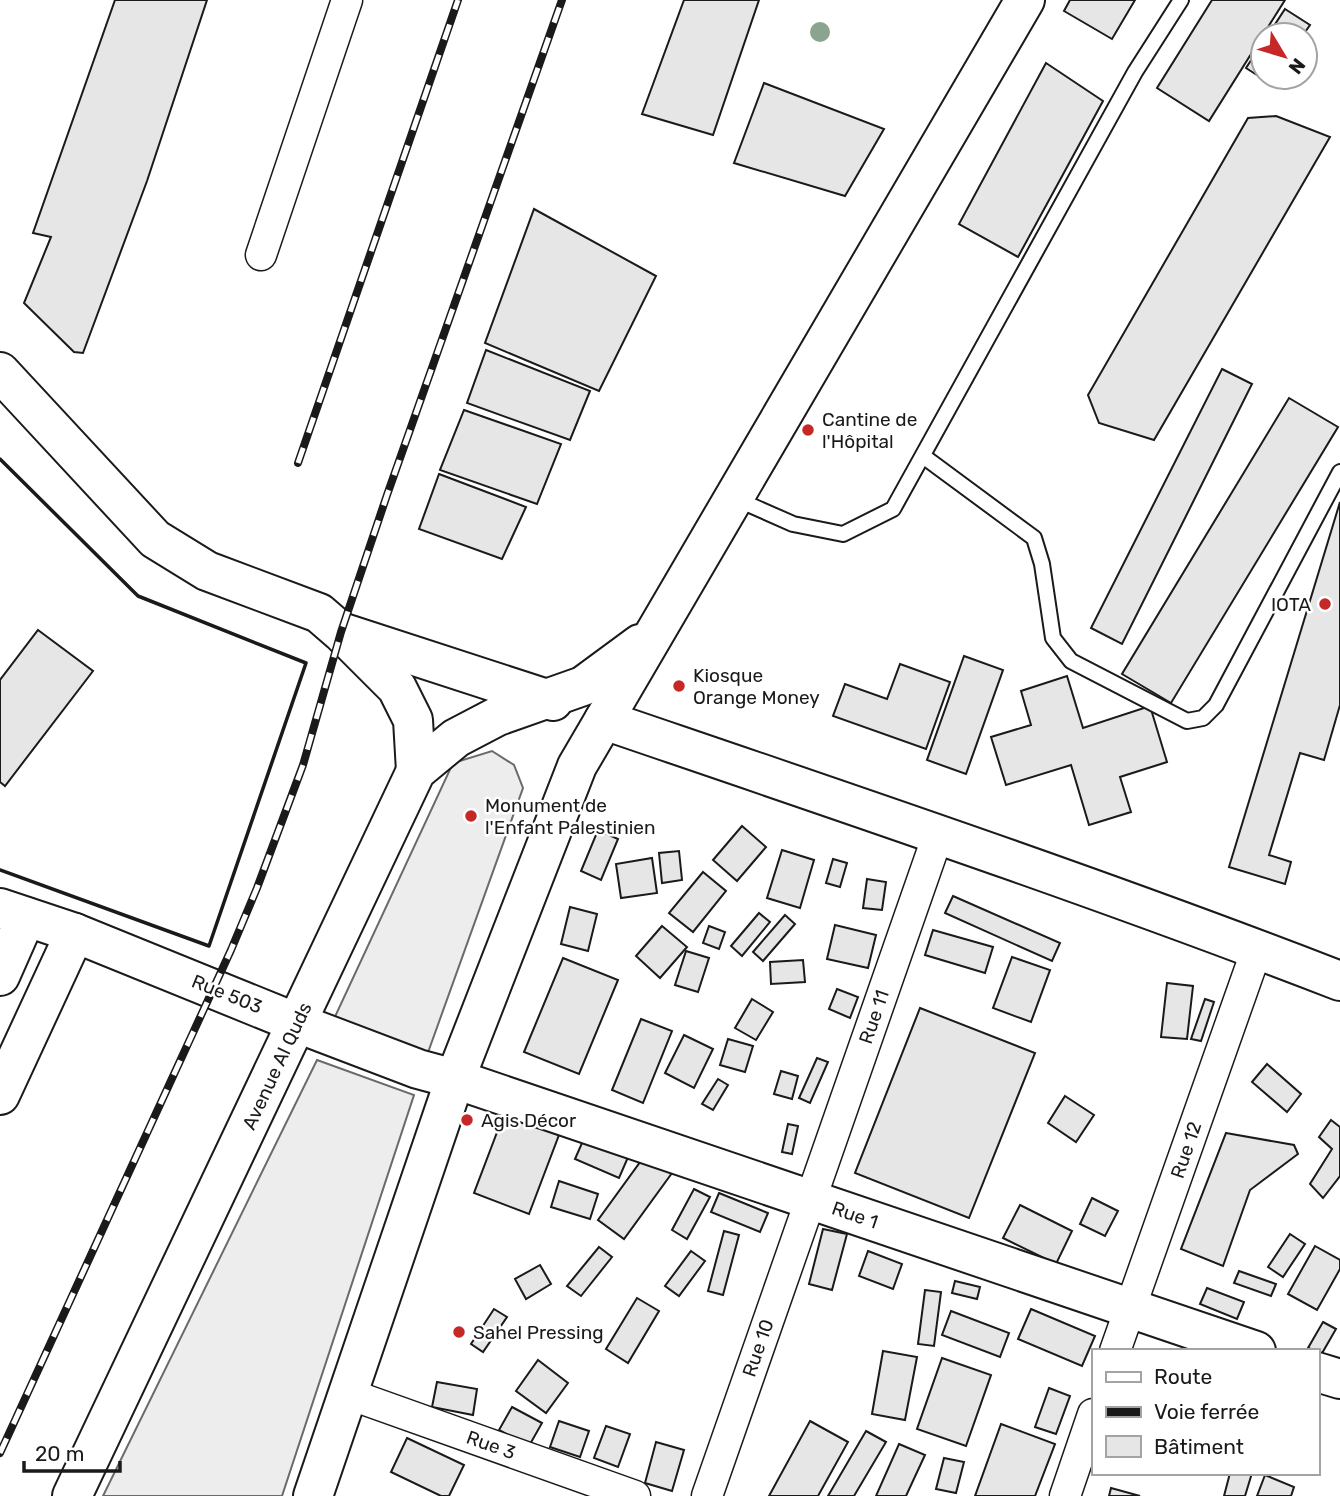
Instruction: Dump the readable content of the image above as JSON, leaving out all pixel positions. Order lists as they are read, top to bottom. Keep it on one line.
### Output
{"streets":{"main road":["Rue 503","Avenue Al Quds","Rue 1"],"street":["Rue 11","Rue 12","Rue 10","Rue 3"]},"crossings":[["Rue 503","Avenue Al Quds"],["Rue 503","Rue 1"],["Rue 11","Rue 1"],["Rue 11","Rue 10"],["Rue 12","Rue 1"],["Rue 1","Rue 10"]],"places":["Cantine de l'Hôpital","IOTA","Kiosque Orange Money","Monument de l'Enfant Palestinien","Agis Décor","Sahel Pressing"],"legend":["Route","Voie ferrée","Bâtiment"],"scale_bar":"20 m","north":"bottom right"}
